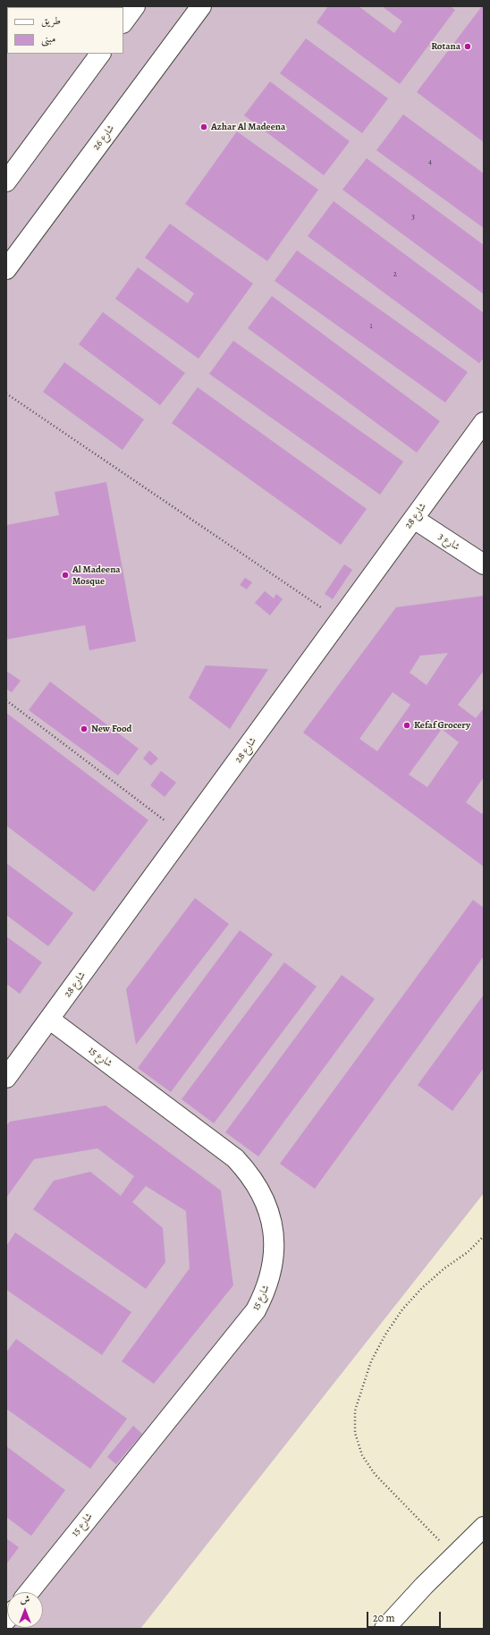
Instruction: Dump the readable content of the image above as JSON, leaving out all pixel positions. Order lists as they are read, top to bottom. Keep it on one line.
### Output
{"streets":{"street":["شارع 26","شارع 28","شارع 3","شارع 15"]},"crossings":[["شارع 28","شارع 3"],["شارع 28","شارع 15"]],"places":["Rotana","Azhar Al Madeena","Al Madeena Mosque","Kefaf Grocery","New Food"],"house_numbers":["4","3","2","1"],"legend":["طريق","مبنى"],"scale_bar":"20 m","north":"top"}
